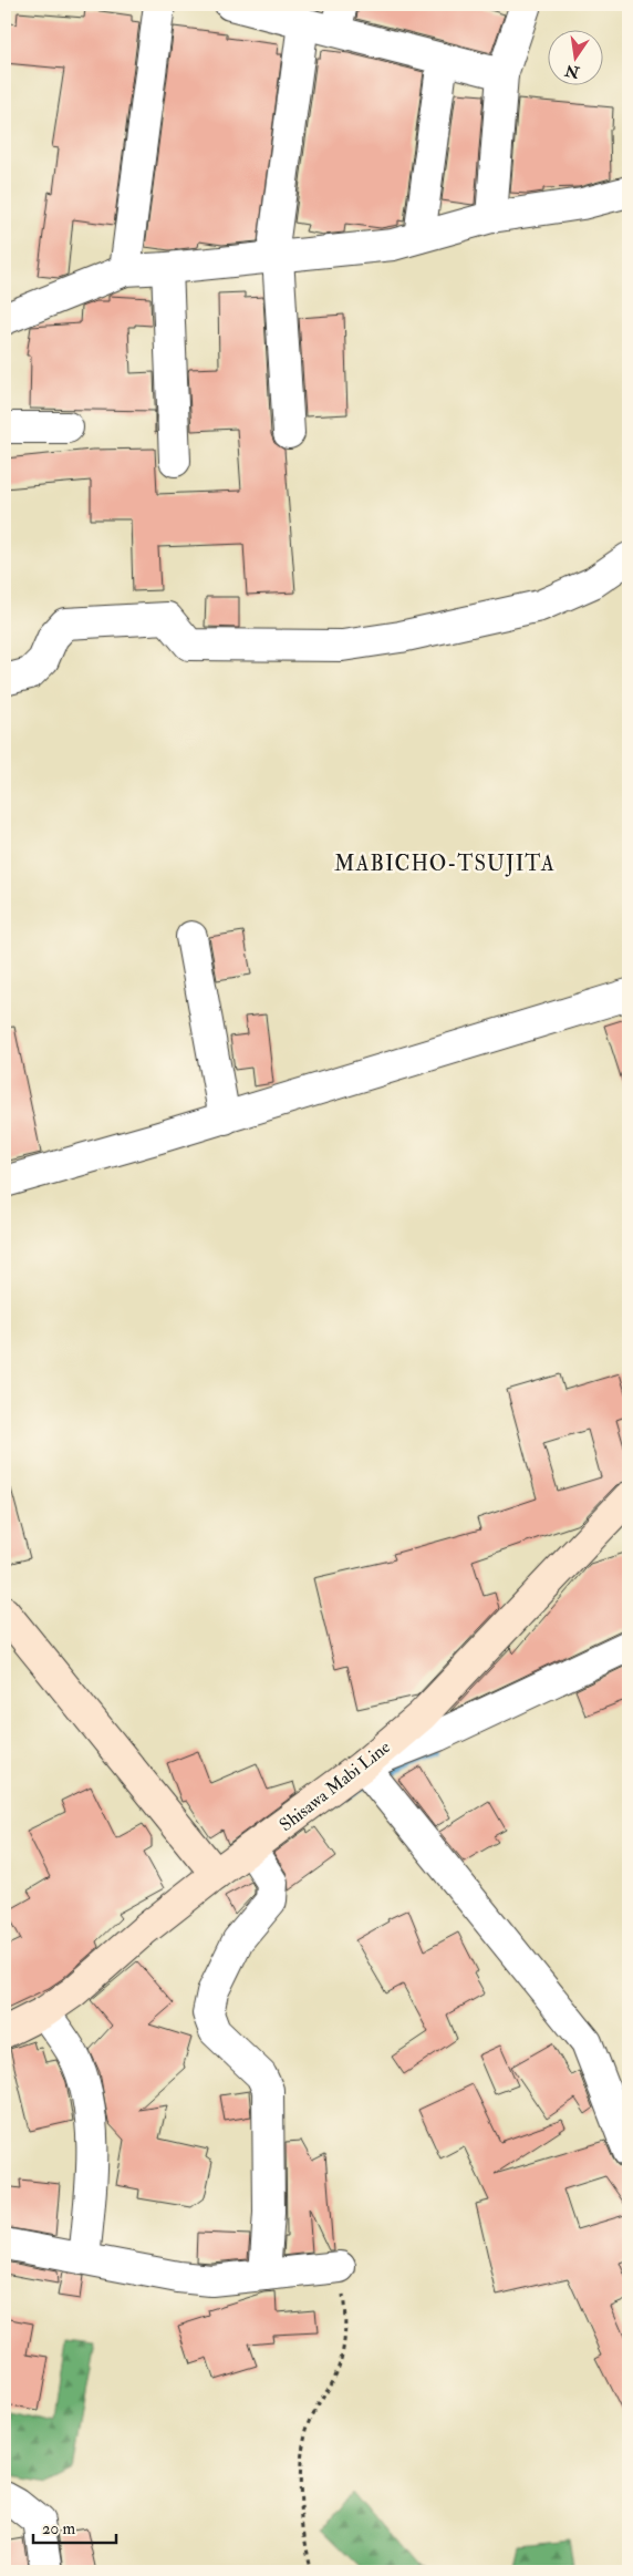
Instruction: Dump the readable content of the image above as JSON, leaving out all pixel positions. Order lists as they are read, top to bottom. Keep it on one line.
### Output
{"streets":{"main road":["Shisawa Mabi Line"]},"districts":["MABICHO-TSUJITA"],"scale_bar":"20 m","north":"bottom"}
